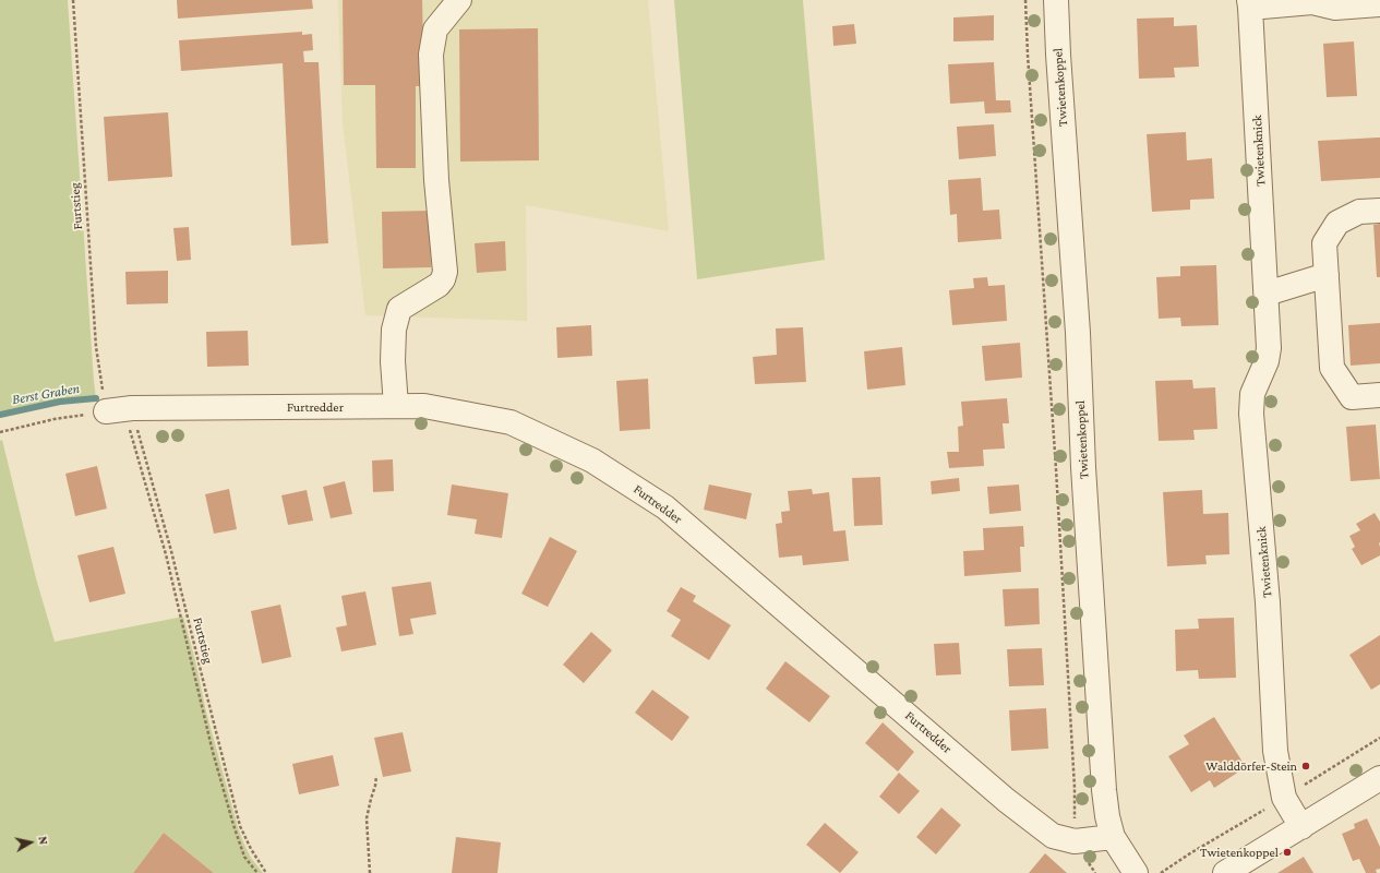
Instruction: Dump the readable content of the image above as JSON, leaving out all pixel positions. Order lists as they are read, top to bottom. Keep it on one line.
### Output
{"streets":{"street":["Twietenkoppel","Twietenknick","Furtredder"],"path":["Furtstieg"]},"crossings":[["Twietenkoppel","Furtredder"],["Furtstieg","Furtredder"]],"water":["Berst Graben"],"places":["Walddörfer-Stein","Twietenkoppel"],"north":"right"}
